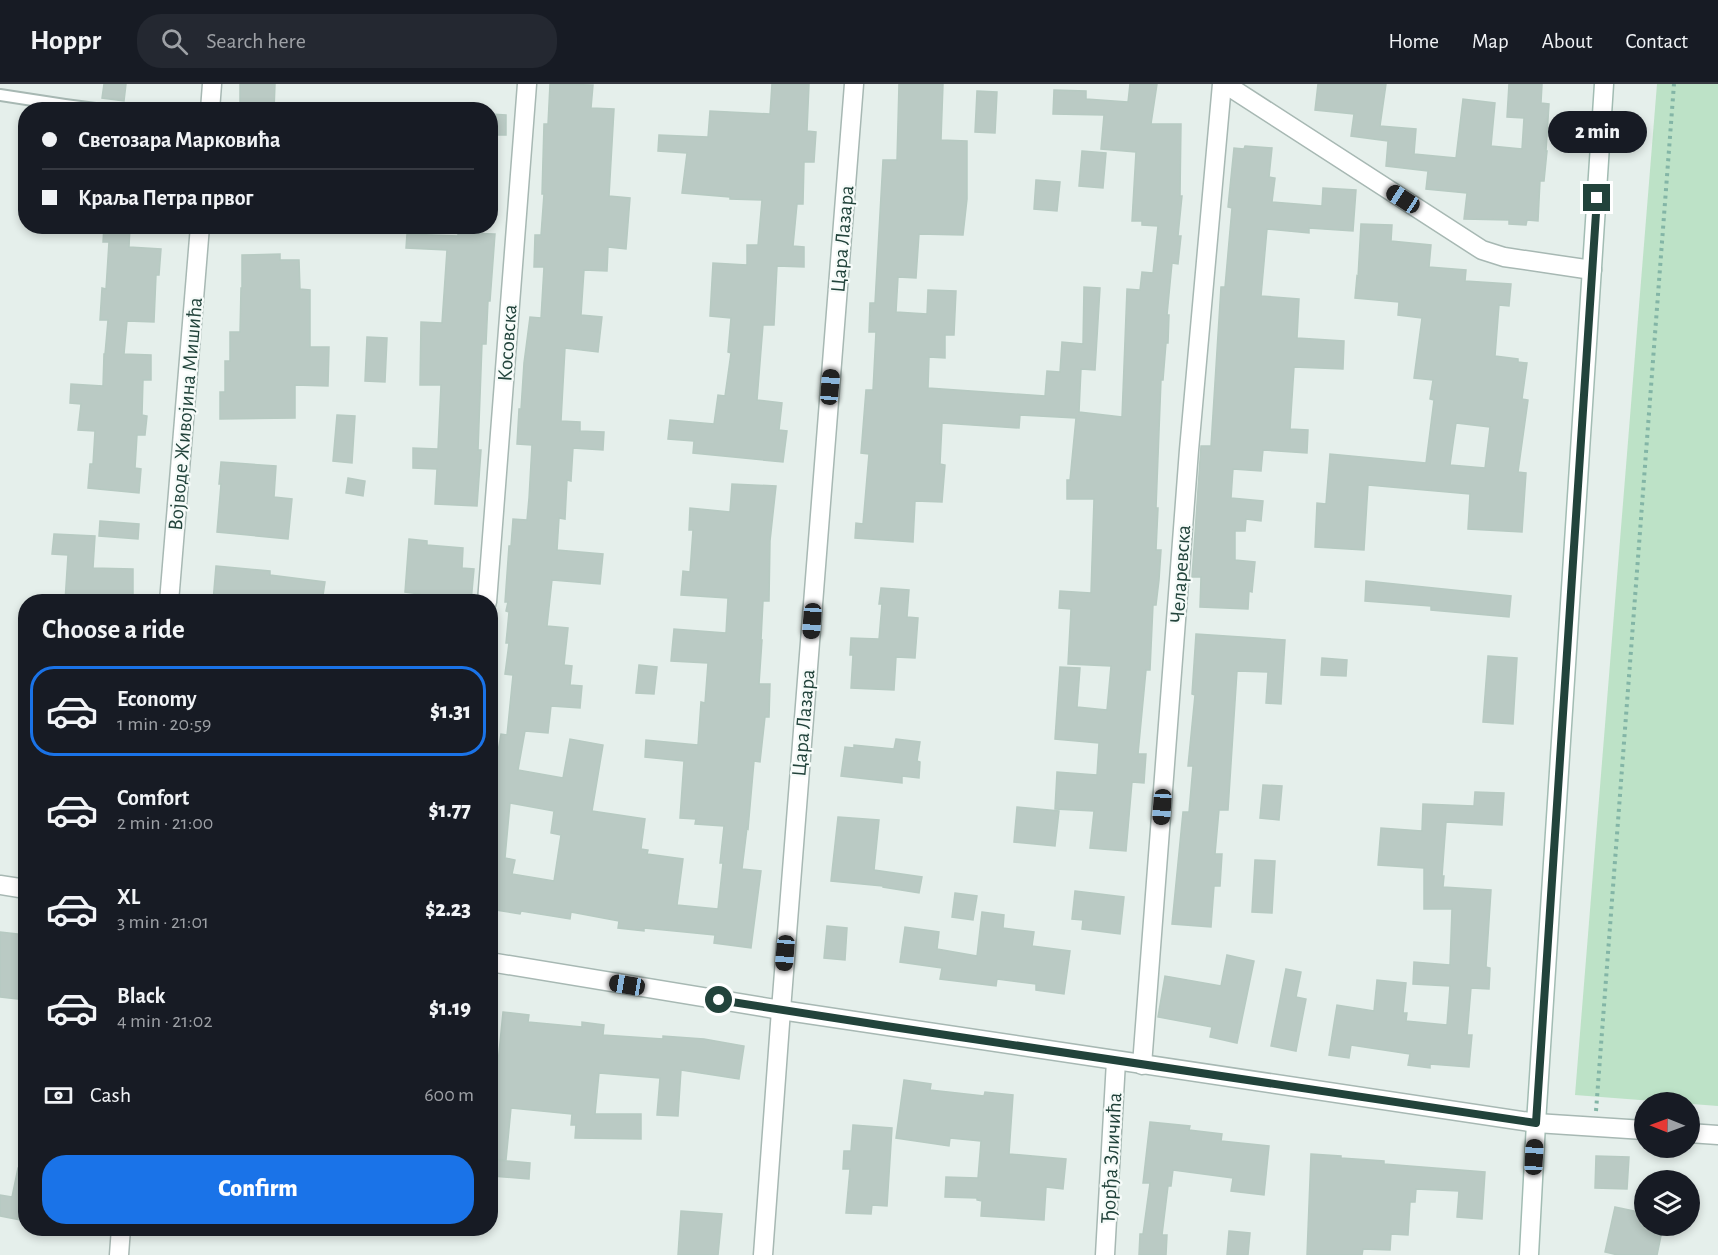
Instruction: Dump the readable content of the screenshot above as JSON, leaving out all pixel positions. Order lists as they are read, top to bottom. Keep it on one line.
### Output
{"streets":{"street":["Цара Лазара","Косовска","Војводе Живојина Мишића","Челаревска","Ђорђа Зличића"]},"north":"left","page":{"header":"Hoppr","search":"Search here","nav":["Home","Map","About","Contact"],"banner":["Светозара Марковића","Краља Петра првог"],"bubble":"2 min","heading":"Choose a ride","list":[{"name":"Economy","note":"1 min · 20:59","value":"$1.31"},{"name":"Comfort","note":"2 min · 21:00","value":"$1.77"},{"name":"XL","note":"3 min · 21:01","value":"$2.23"},{"name":"Black","note":"4 min · 21:02","value":"$1.19"}],"pay":["Cash","600 m"],"buttons":"Confirm"}}
